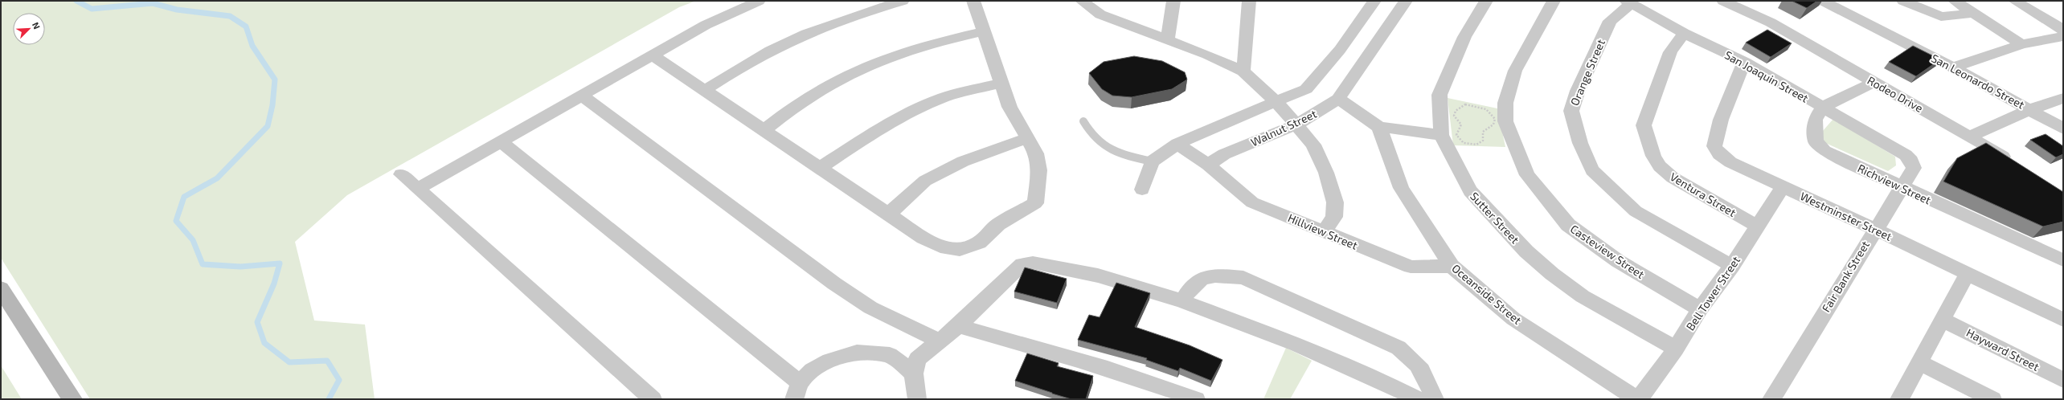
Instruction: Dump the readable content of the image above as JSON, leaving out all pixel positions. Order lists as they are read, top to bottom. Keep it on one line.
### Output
{"streets":{"street":["Orange Street","San Joaquin Street","San Leonardo Street","Rodeo Drive","Walnut Street","Richview Street","Ventura Street","Westminster Street","Sutter Street","Hillview Street","Casteview Street","Fair Bank Street","Bell Tower Street","Oceanside Street","Hayward Street"]},"crossings":[["Orange Street","San Joaquin Street"],["Orange Street","Bell Tower Street"],["San Joaquin Street","Richview Street"],["San Joaquin Street","Ventura Street"],["San Joaquin Street","Westminster Street"],["San Joaquin Street","Fair Bank Street"],["Walnut Street","Hillview Street"],["Richview Street","Fair Bank Street"],["Ventura Street","Bell Tower Street"],["Westminster Street","Fair Bank Street"],["Westminster Street","Bell Tower Street"],["Sutter Street","Bell Tower Street"],["Hillview Street","Oceanside Street"],["Casteview Street","Bell Tower Street"],["Bell Tower Street","Oceanside Street"]],"north":"top right"}
